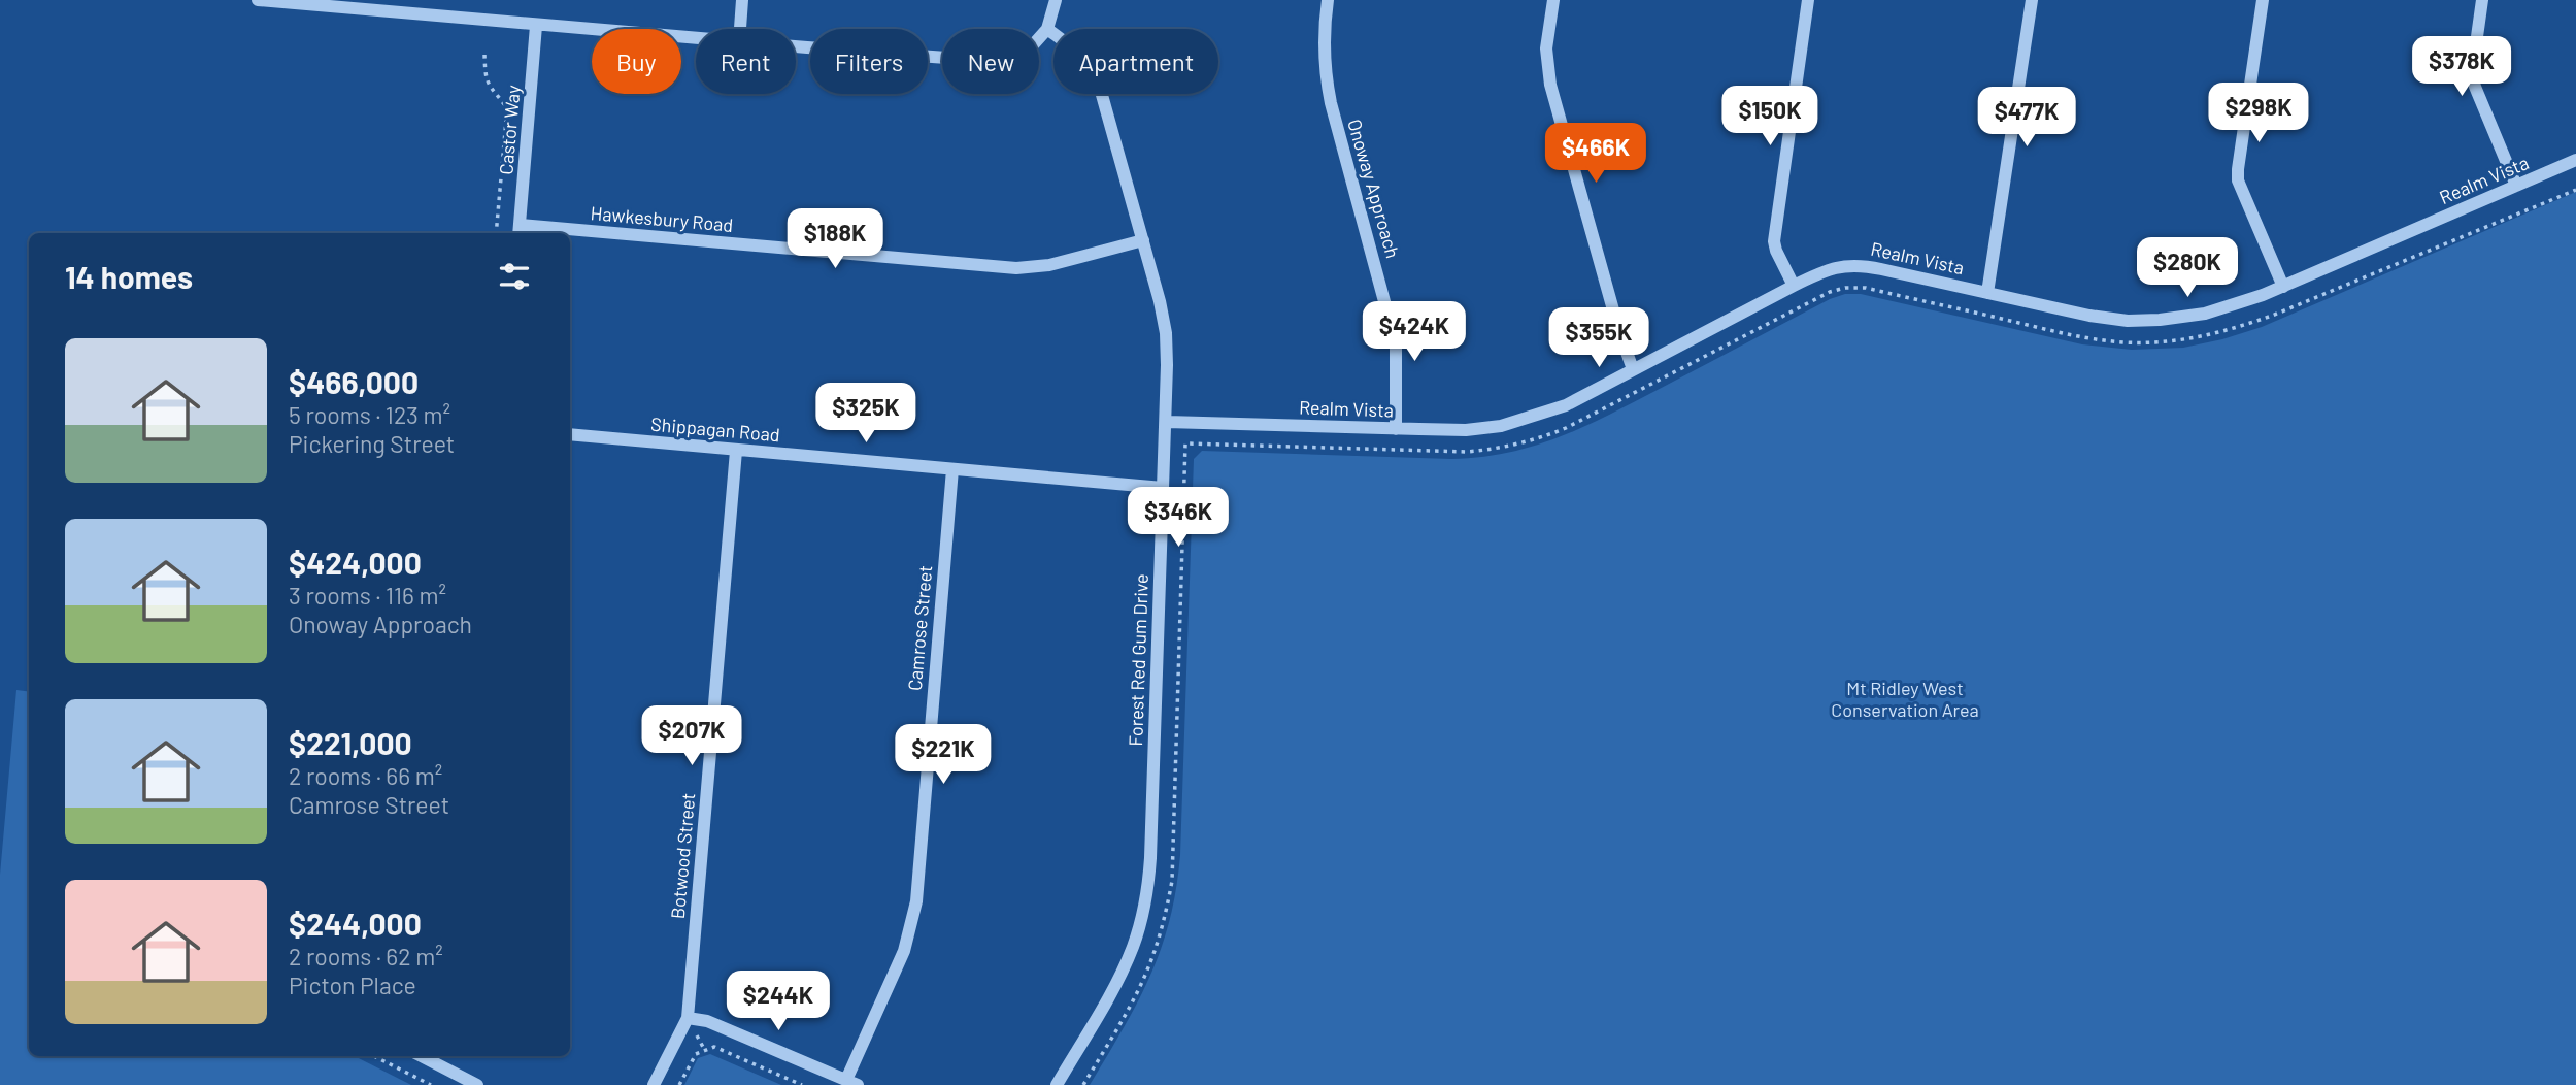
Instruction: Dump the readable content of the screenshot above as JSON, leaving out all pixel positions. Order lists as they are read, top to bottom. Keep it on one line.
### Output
{"streets":{"street":["Castor Way","Realm Vista","Onoway Approach","Hawkesbury Road","Shippagan Road","Camrose Street","Forest Red Gum Drive","Botwood Street"]},"crossings":[["Castor Way","Hawkesbury Road"],["Realm Vista","Onoway Approach"],["Realm Vista","Forest Red Gum Drive"],["Hawkesbury Road","Forest Red Gum Drive"],["Shippagan Road","Camrose Street"],["Shippagan Road","Forest Red Gum Drive"],["Shippagan Road","Botwood Street"]],"parks":["Mt Ridley West Conservation Area"],"page":{"chip":["Buy","Rent","Filters","New","Apartment"],"price":["$378K","$298K","$150K","$477K","$466K","$188K","$280K","$424K","$355K","$325K","$346K","$207K","$221K","$244K"],"heading":"14 homes","list":[{"name":"$466,000","note":"5 rooms · 123 m² · Pickering Street"},{"name":"$424,000","note":"3 rooms · 116 m² · Onoway Approach"},{"name":"$221,000","note":"2 rooms · 66 m² · Camrose Street"},{"name":"$244,000","note":"2 rooms · 62 m² · Picton Place"}]}}
